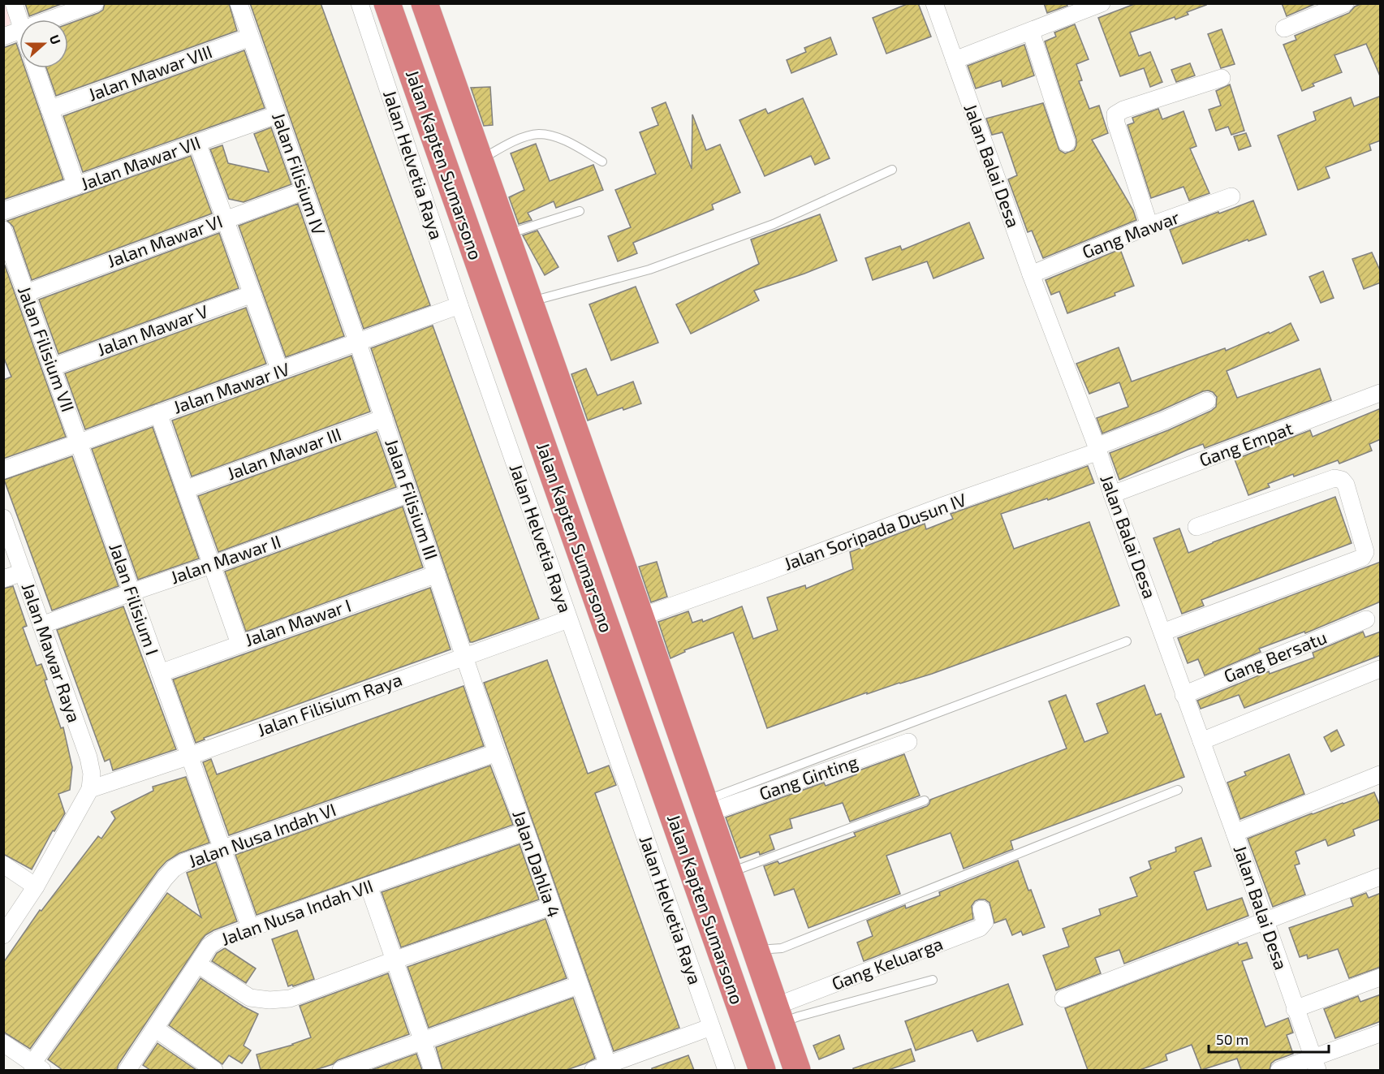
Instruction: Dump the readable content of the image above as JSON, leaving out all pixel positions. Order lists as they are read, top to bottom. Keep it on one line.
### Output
{"streets":{"highway":["Jalan Kapten Sumarsono"],"street":["Jalan Mawar VIII","Jalan Mawar VII","Jalan Helvetia Raya","Jalan Balai Desa","Jalan Filisium IV","Gang Mawar","Jalan Mawar VI","Jalan Mawar V","Jalan Filisium VII","Jalan Mawar IV","Gang Empat","Jalan Mawar III","Jalan Filisium III","Jalan Soripada Dusun IV","Jalan Mawar II","Jalan Filisium I","Jalan Mawar I","Jalan Mawar Raya","Gang Bersatu","Jalan Filisium Raya","Gang Ginting","Jalan Nusa Indah VI","Jalan Dahlia 4","Jalan Nusa Indah VII","Gang Keluarga"]},"crossings":[["Jalan Mawar VIII","Jalan Filisium IV"],["Jalan Mawar VII","Jalan Filisium IV"],["Jalan Helvetia Raya","Jalan Mawar IV"],["Jalan Helvetia Raya","Jalan Filisium Raya"],["Jalan Kapten Sumarsono","Jalan Soripada Dusun IV"],["Jalan Kapten Sumarsono","Gang Ginting"],["Jalan Kapten Sumarsono","Gang Keluarga"],["Jalan Balai Desa","Gang Mawar"],["Jalan Balai Desa","Gang Empat"],["Jalan Balai Desa","Jalan Soripada Dusun IV"],["Jalan Balai Desa","Gang Bersatu"],["Jalan Filisium IV","Jalan Mawar VI"],["Jalan Filisium IV","Jalan Mawar IV"],["Jalan Filisium IV","Jalan Filisium III"],["Jalan Mawar VI","Jalan Filisium VII"],["Jalan Mawar V","Jalan Filisium VII"],["Jalan Filisium VII","Jalan Mawar IV"],["Jalan Filisium VII","Jalan Filisium I"],["Jalan Mawar IV","Jalan Filisium III"],["Jalan Mawar IV","Jalan Filisium I"],["Jalan Mawar III","Jalan Filisium III"],["Jalan Filisium III","Jalan Mawar II"],["Jalan Filisium III","Jalan Mawar I"],["Jalan Filisium III","Jalan Filisium Raya"],["Jalan Filisium III","Jalan Dahlia 4"],["Jalan Mawar II","Jalan Filisium I"],["Jalan Mawar II","Jalan Mawar Raya"],["Jalan Filisium I","Jalan Mawar I"],["Jalan Filisium I","Jalan Filisium Raya"],["Jalan Filisium I","Jalan Nusa Indah VI"],["Jalan Filisium I","Jalan Nusa Indah VII"],["Jalan Mawar Raya","Jalan Filisium Raya"],["Jalan Filisium Raya","Jalan Dahlia 4"],["Jalan Nusa Indah VI","Jalan Dahlia 4"],["Jalan Dahlia 4","Jalan Nusa Indah VII"]],"scale_bar":"50 m","north":"right"}
